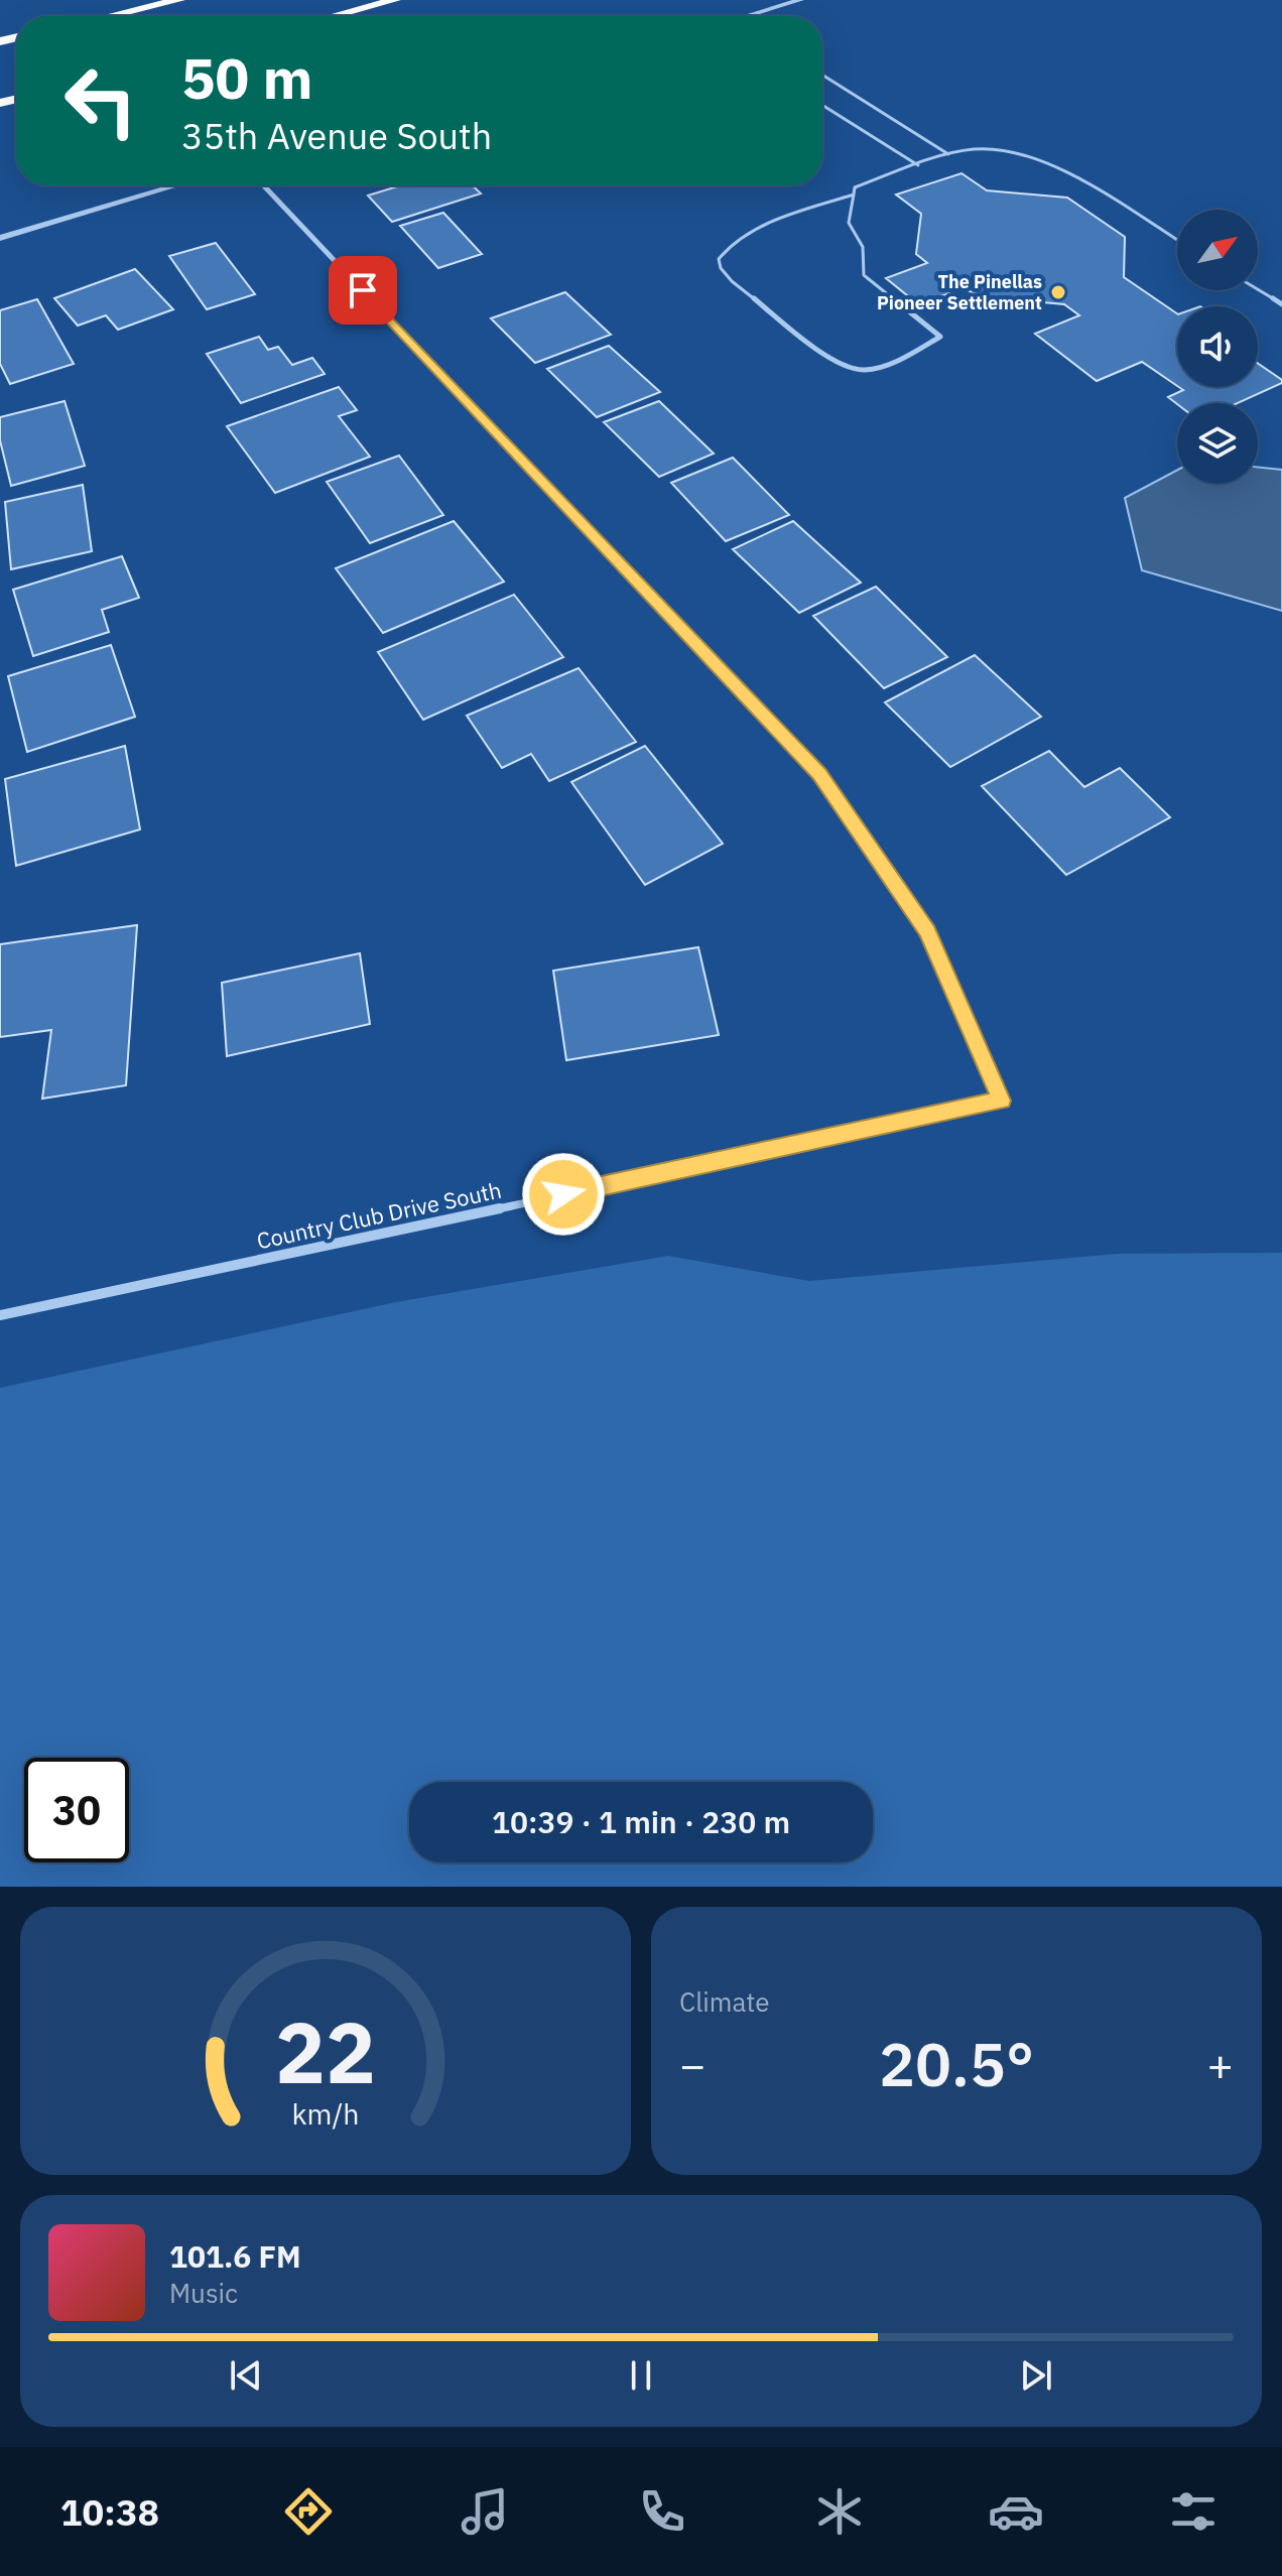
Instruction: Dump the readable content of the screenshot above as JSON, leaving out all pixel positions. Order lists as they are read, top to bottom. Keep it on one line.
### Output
{"streets":{"street":["Country Club Drive South"]},"places":["The Pinellas Pioneer Settlement"],"north":"top right","page":{"turn":["50 m","35th Avenue South"],"limit":"30","trip":"10:39 · 1 min · 230 m","tile":"Climate","heat":["−","20.5°","+"],"song":["101.6 FM","Music"],"tabs":"10:38","gauge":["22","km/h"]}}
